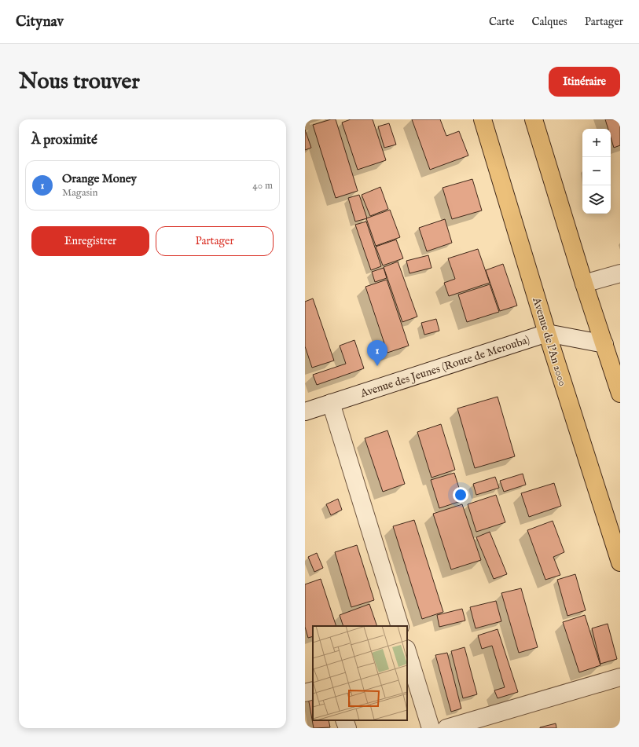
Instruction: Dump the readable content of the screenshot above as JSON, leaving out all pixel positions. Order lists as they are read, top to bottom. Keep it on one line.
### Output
{"streets":{"main road":["Avenue de l'An 2000"],"street":["Avenue des Jeunes (Route de Merouba)"]},"crossings":[["Avenue de l'An 2000","Avenue des Jeunes (Route de Merouba)"]],"page":{"header":"Citynav","nav":["Carte","Calques","Partager"],"buttons":["Itinéraire",["Enregistrer","Partager"]],"title":"Nous trouver","heading":"À proximité","map_buttons":["+","−"],"list":[{"mark":"1","name":"Orange Money","note":"Magasin","value":"40 m"}],"pins":"1"}}
